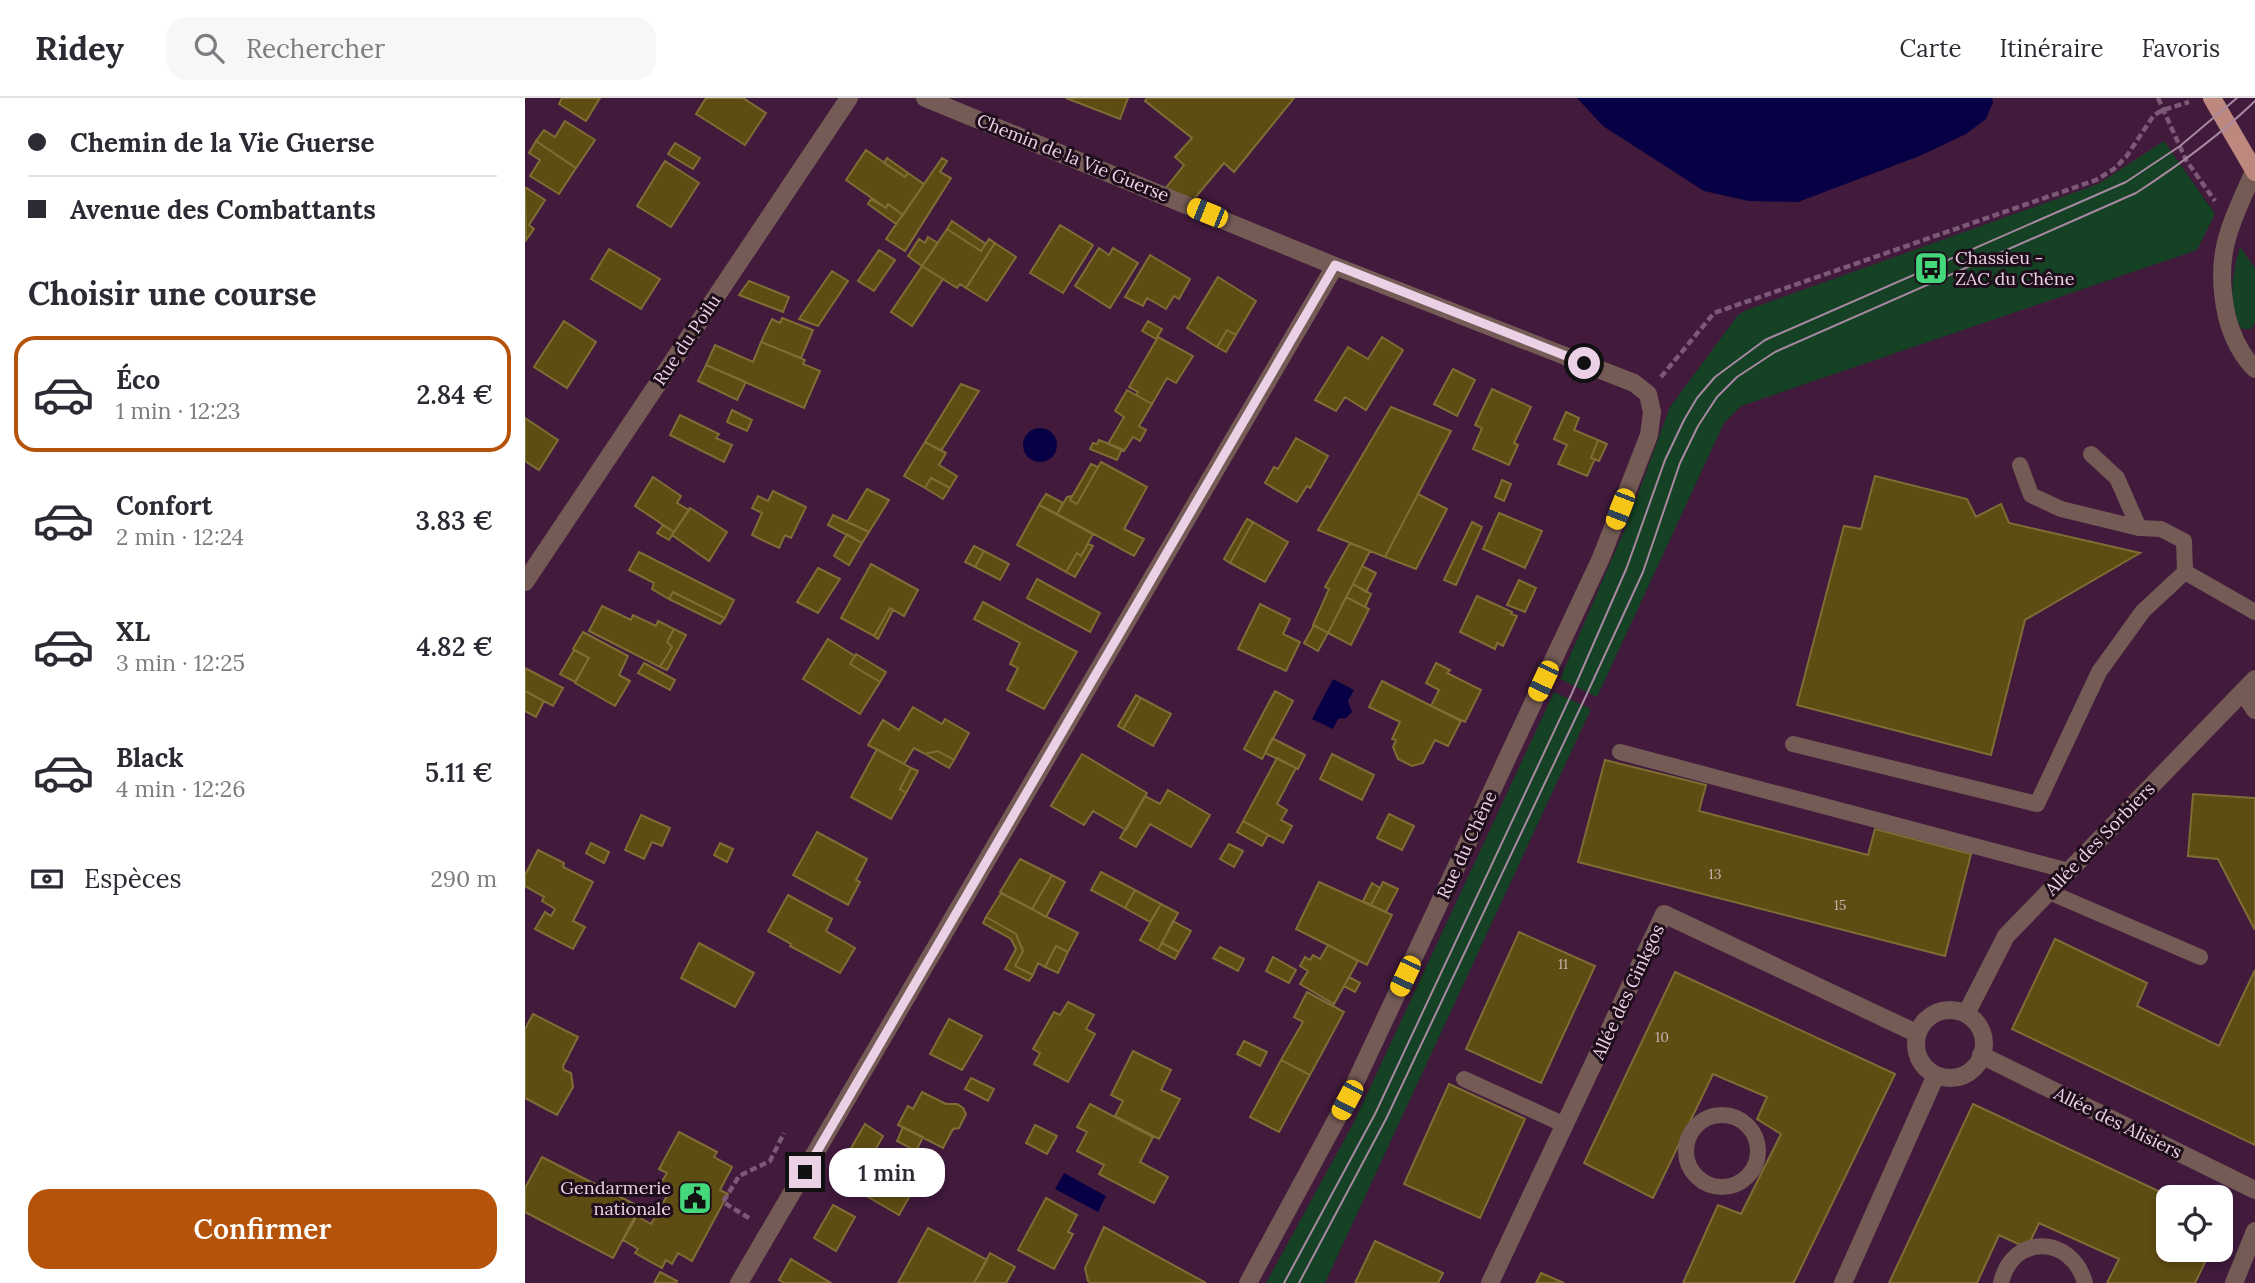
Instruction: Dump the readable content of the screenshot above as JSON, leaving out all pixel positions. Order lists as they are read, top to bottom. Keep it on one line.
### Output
{"streets":{"street":["Chemin de la Vie Guerse","Rue du Poilu","Allée des Sorbiers","Rue du Chêne","Allée des Ginkgos","Allée des Alisiers"]},"crossings":[["Chemin de la Vie Guerse","Rue du Chêne"],["Allée des Sorbiers","Allée des Ginkgos"],["Allée des Sorbiers","Allée des Alisiers"],["Allée des Ginkgos","Allée des Alisiers"]],"places":{"bus stop":["Chassieu - ZAC du Chêne"],"public building":["Gendarmerie nationale"]},"house_numbers":["13","15","11","10"],"page":{"header":"Ridey","search":"Rechercher","nav":["Carte","Itinéraire","Favoris"],"banner":["Chemin de la Vie Guerse","Avenue des Combattants"],"heading":"Choisir une course","list":[{"name":"Éco","note":"1 min · 12:23","value":"2.84 €"},{"name":"Confort","note":"2 min · 12:24","value":"3.83 €"},{"name":"XL","note":"3 min · 12:25","value":"4.82 €"},{"name":"Black","note":"4 min · 12:26","value":"5.11 €"}],"pay":["Espèces","290 m"],"bubble":"1 min","buttons":"Confirmer"}}
